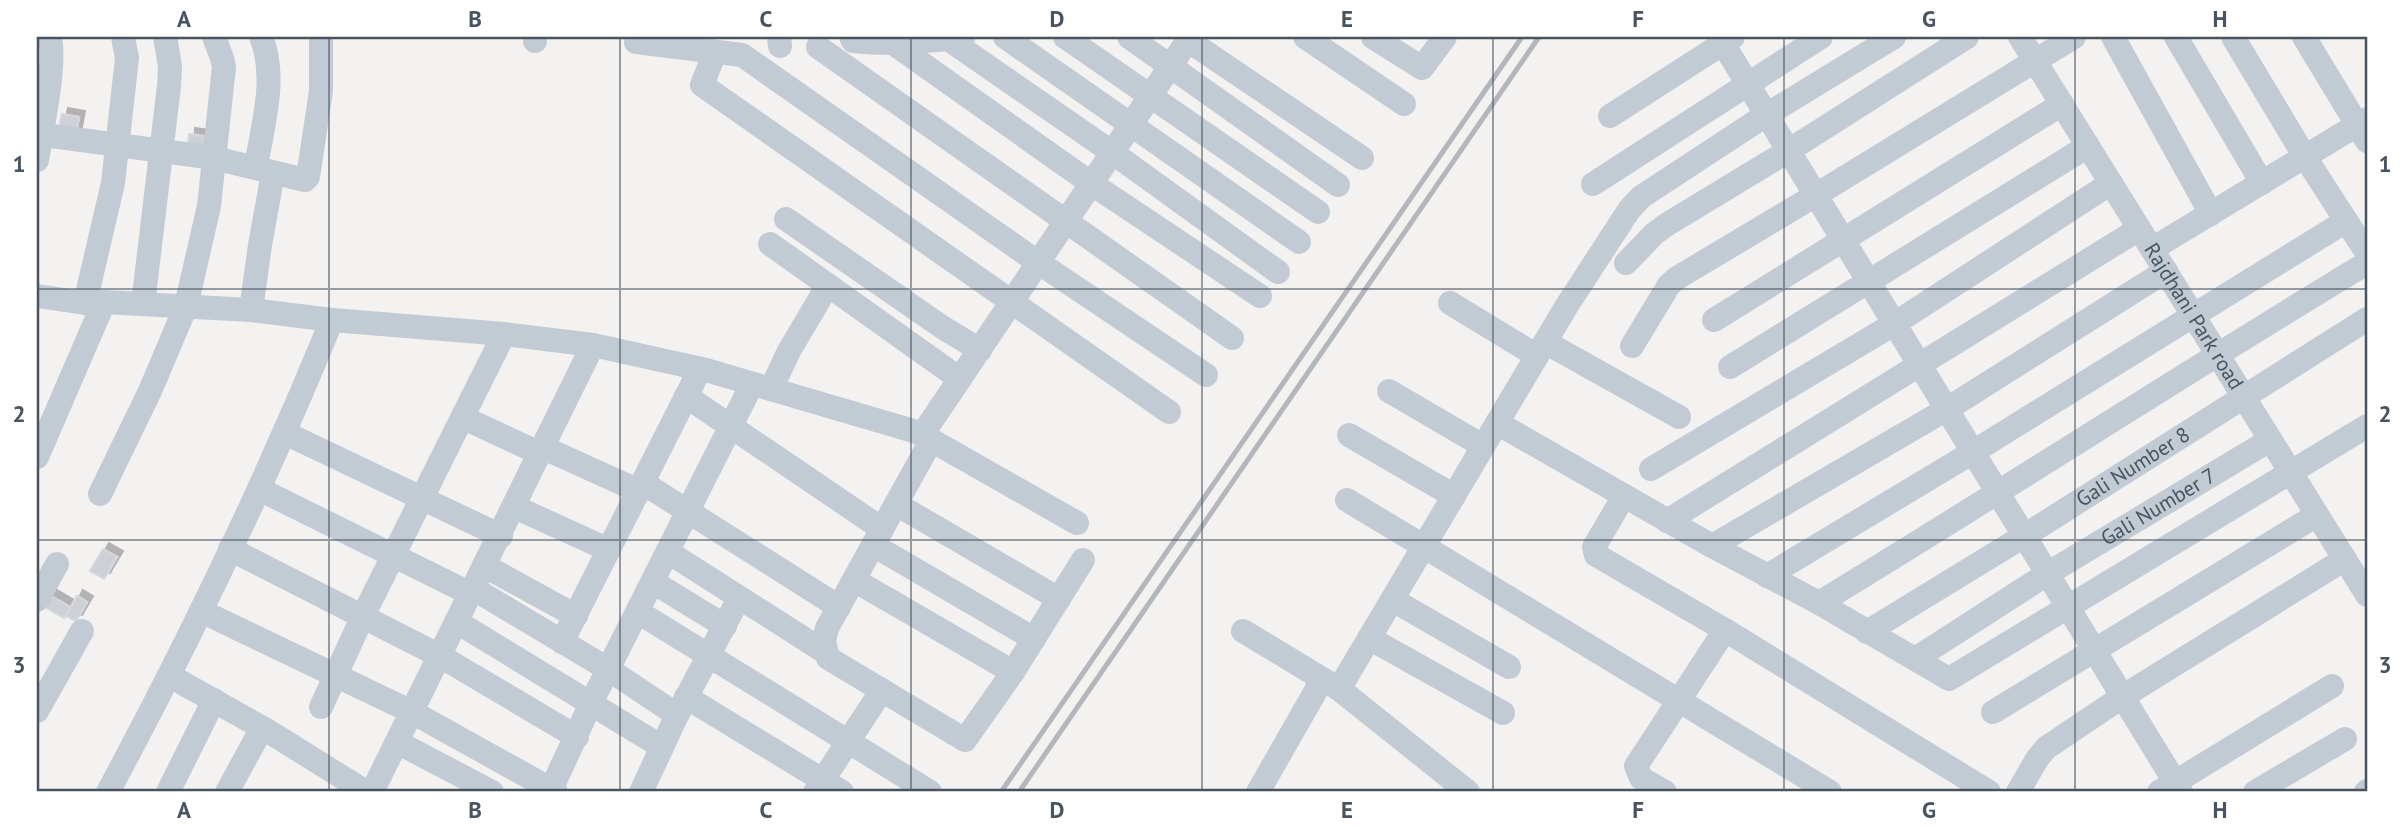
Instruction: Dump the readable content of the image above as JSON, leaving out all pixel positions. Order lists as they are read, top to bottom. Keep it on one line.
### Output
{"streets":{"street":["Rajdhani Park road","Gali Number 8","Gali Number 7"]},"crossings":[["Rajdhani Park road","Gali Number 8"],["Rajdhani Park road","Gali Number 7"]],"grid":{"columns":["A","B","C","D","E","F","G","H"],"rows":["1","2","3"]}}
